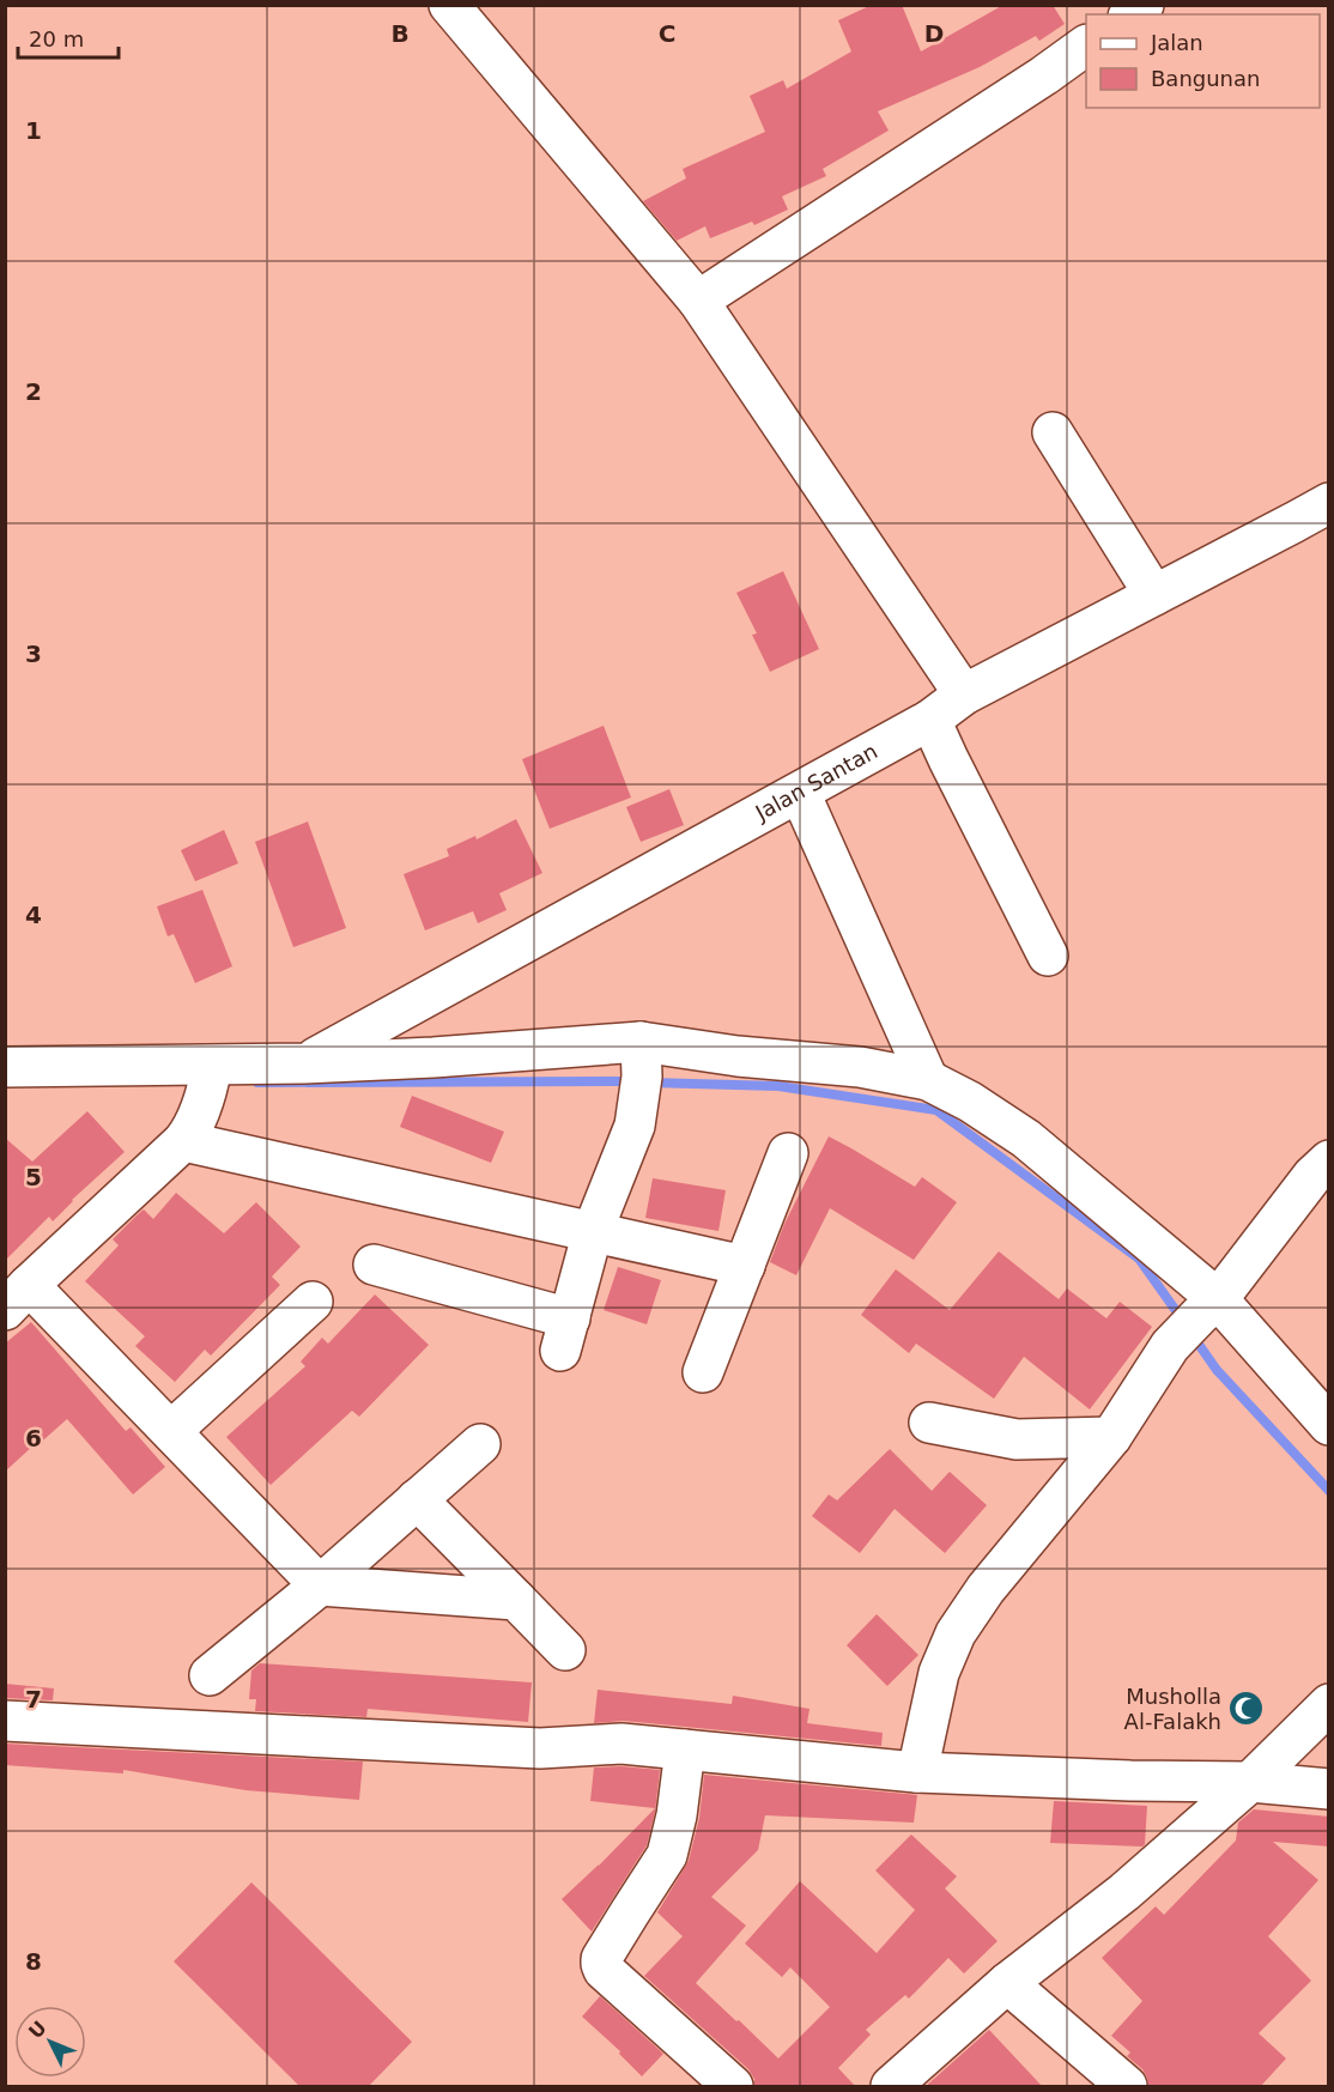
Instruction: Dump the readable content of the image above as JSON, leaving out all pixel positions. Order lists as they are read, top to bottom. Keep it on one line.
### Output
{"streets":{"street":["Jalan Santan"]},"places":{"mosque":["Musholla Al-Falakh"]},"legend":["Jalan","Bangunan"],"scale_bar":"20 m","north":"top left","grid":{"columns":["B","C","D"],"rows":["1","2","3","4","5","6","7","8"]}}
